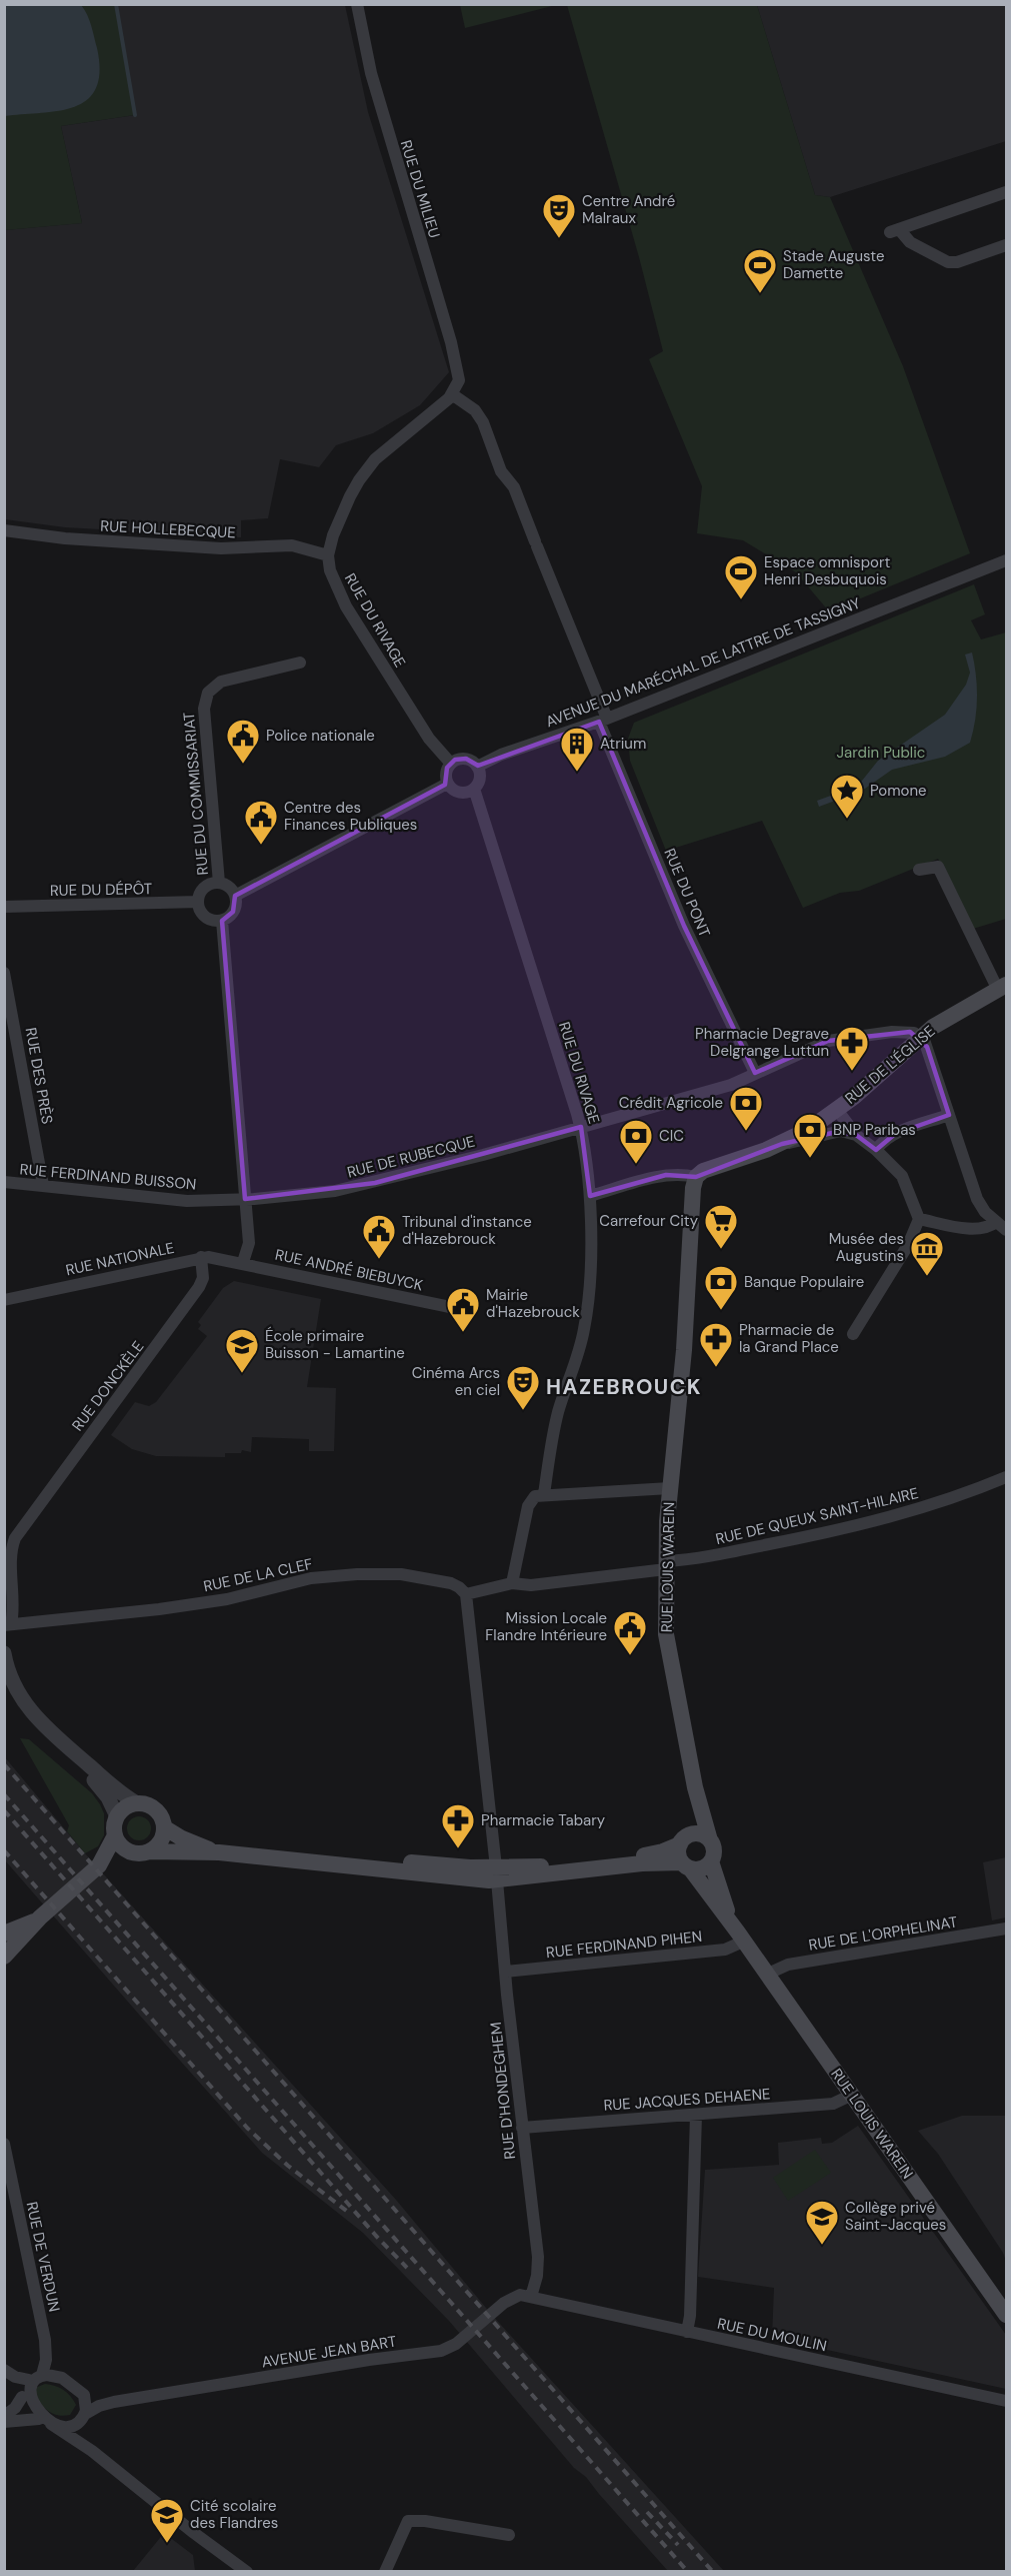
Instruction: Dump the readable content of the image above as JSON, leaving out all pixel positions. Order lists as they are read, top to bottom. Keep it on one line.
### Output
{"streets":{"main road":["RUE DE L'ÉGLISE","RUE LOUIS WAREIN"],"street":["RUE DU MILIEU","RUE HOLLEBECQUE","RUE DU RIVAGE","AVENUE DU MARÉCHAL DE LATTRE DE TASSIGNY","RUE DU COMMISSARIAT","RUE DU DÉPÔT","RUE DU PONT","RUE DES PRÈS","RUE DE RUBECQUE","RUE FERDINAND BUISSON","RUE NATIONALE","RUE ANDRÉ BIEBUYCK","RUE DONCKÈLE","RUE DE QUEUX SAINT-HILAIRE","RUE DE LA CLEF","RUE DE L'ORPHELINAT","RUE FERDINAND PIHEN","RUE D'HONDEGHEM","RUE JACQUES DEHAENE","RUE DE VERDUN","RUE DU MOULIN","AVENUE JEAN BART"]},"crossings":[["RUE DU MILIEU","RUE DU PONT"],["RUE HOLLEBECQUE","RUE DU RIVAGE"],["RUE DU RIVAGE","AVENUE DU MARÉCHAL DE LATTRE DE TASSIGNY"],["RUE DU RIVAGE","RUE DE RUBECQUE"],["AVENUE DU MARÉCHAL DE LATTRE DE TASSIGNY","RUE DU PONT"],["RUE DU COMMISSARIAT","RUE DU DÉPÔT"],["RUE DU PONT","RUE DE RUBECQUE"],["RUE DE L'ÉGLISE","RUE DE RUBECQUE"],["RUE DE L'ÉGLISE","RUE LOUIS WAREIN"],["RUE DES PRÈS","RUE FERDINAND BUISSON"],["RUE DE RUBECQUE","RUE FERDINAND BUISSON"],["RUE NATIONALE","RUE ANDRÉ BIEBUYCK"],["RUE NATIONALE","RUE DONCKÈLE"],["RUE DONCKÈLE","RUE DE LA CLEF"],["RUE DE QUEUX SAINT-HILAIRE","RUE LOUIS WAREIN"],["RUE LOUIS WAREIN","RUE DE L'ORPHELINAT"],["RUE LOUIS WAREIN","RUE FERDINAND PIHEN"],["RUE LOUIS WAREIN","RUE JACQUES DEHAENE"],["RUE DE LA CLEF","RUE D'HONDEGHEM"],["RUE FERDINAND PIHEN","RUE D'HONDEGHEM"],["RUE D'HONDEGHEM","RUE JACQUES DEHAENE"],["RUE D'HONDEGHEM","RUE DU MOULIN"],["RUE D'HONDEGHEM","AVENUE JEAN BART"],["RUE DE VERDUN","AVENUE JEAN BART"],["RUE DU MOULIN","AVENUE JEAN BART"]],"districts":["HAZEBROUCK"],"parks":["Jardin Public"],"places":{"theatre":["Centre André Malraux","Cinéma Arcs en ciel"],"sports":["Stade Auguste Damette","Espace omnisport Henri Desbuquois"],"public building":["Police nationale","Centre des Finances Publiques","Tribunal d'instance d'Hazebrouck","Mairie d'Hazebrouck","Mission Locale Flandre Intérieure"],"building":["Atrium"],"place":["Pomone"],"pharmacy":["Pharmacie Degrave Delgrange Luttun","Pharmacie de la Grand Place","Pharmacie Tabary"],"bank":["Crédit Agricole","BNP Paribas","CIC","Banque Populaire"],"supermarket":["Carrefour City"],"museum":["Musée des Augustins"],"school or university":["École primaire Buisson - Lamartine","Collège privé Saint-Jacques","Cité scolaire des Flandres"]}}
